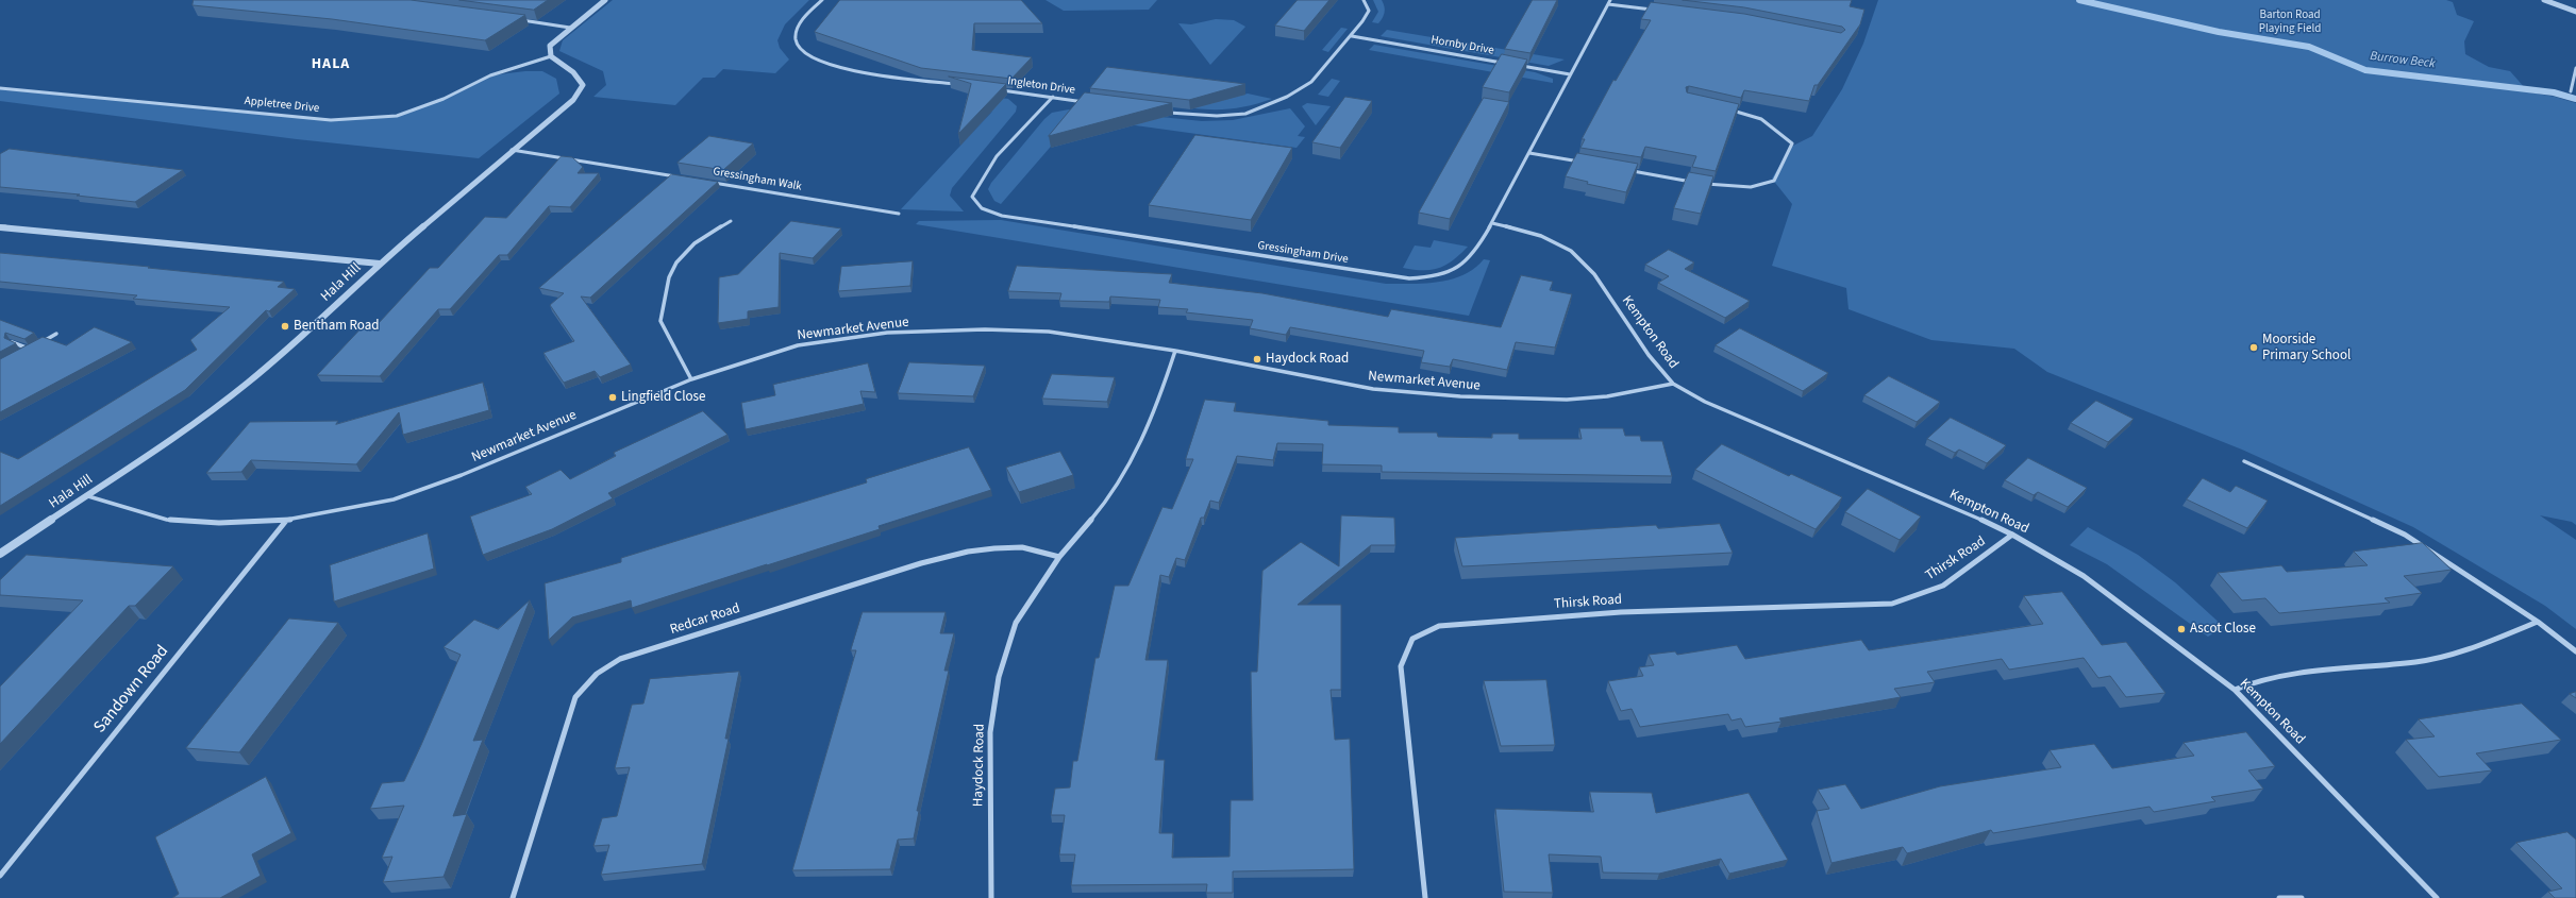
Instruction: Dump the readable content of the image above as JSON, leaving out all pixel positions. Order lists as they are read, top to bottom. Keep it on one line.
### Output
{"streets":{"street":["Hornby Drive","Ingleton Drive","Appletree Drive","Gressingham Walk","Gressingham Drive","Hala Hill","Newmarket Avenue","Kempton Road","Thirsk Road","Redcar Road","Sandown Road","Haydock Road"]},"crossings":[["Ingleton Drive","Gressingham Drive"],["Appletree Drive","Hala Hill"],["Gressingham Drive","Kempton Road"],["Hala Hill","Newmarket Avenue"],["Newmarket Avenue","Kempton Road"],["Newmarket Avenue","Sandown Road"],["Newmarket Avenue","Haydock Road"],["Kempton Road","Thirsk Road"],["Redcar Road","Haydock Road"]],"districts":["HALA"],"water":["Burrow Beck"],"parks":["Barton Road Playing Field"],"places":["Bentham Road","Moorside Primary School","Haydock Road","Lingfield Close","Ascot Close"]}
